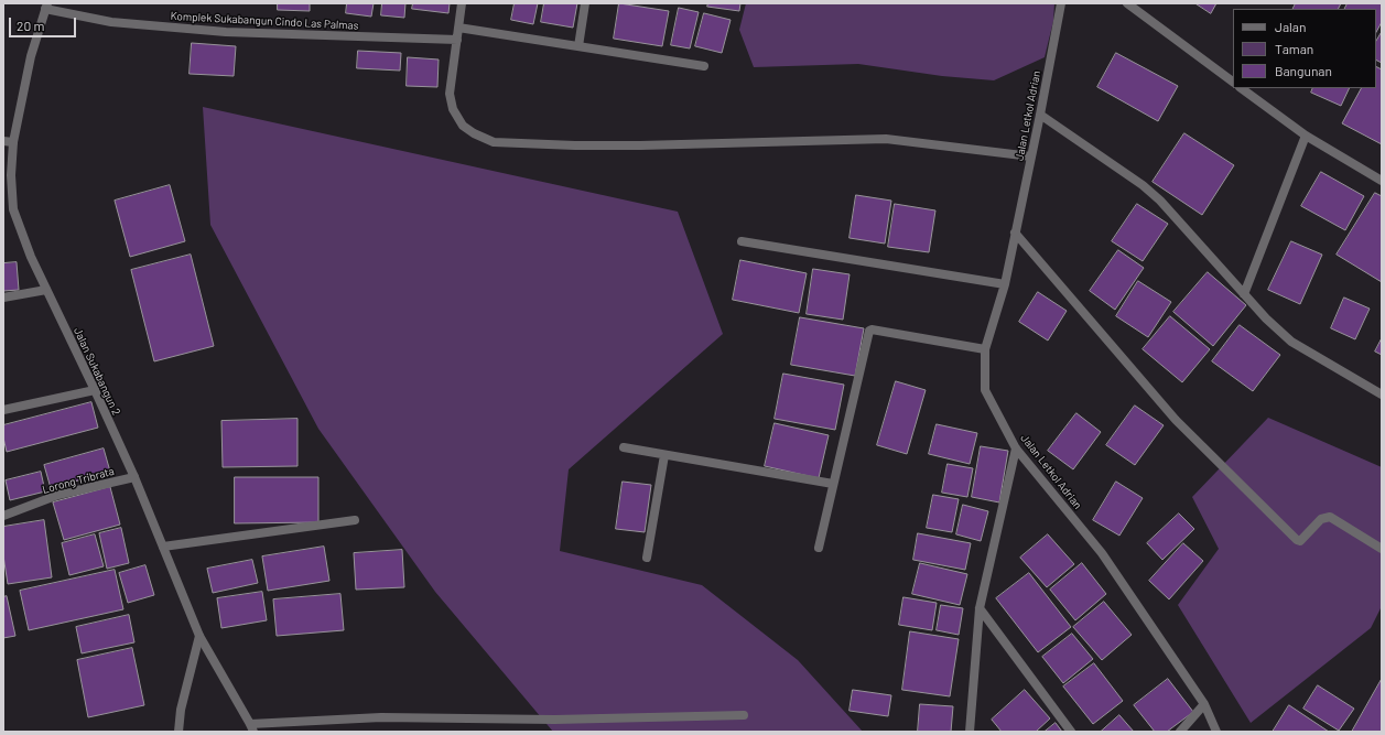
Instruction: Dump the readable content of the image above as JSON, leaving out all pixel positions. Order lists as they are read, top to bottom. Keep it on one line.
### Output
{"streets":{"street":["Komplek Sukabangun Cindo Las Palmas","Jalan Letkol Adrian","Jalan Sukabangun 2","Lorong Tribrata"]},"crossings":[["Komplek Sukabangun Cindo Las Palmas","Jalan Sukabangun 2"],["Jalan Sukabangun 2","Lorong Tribrata"]],"legend":["Jalan","Taman","Bangunan"],"scale_bar":"20 m"}
